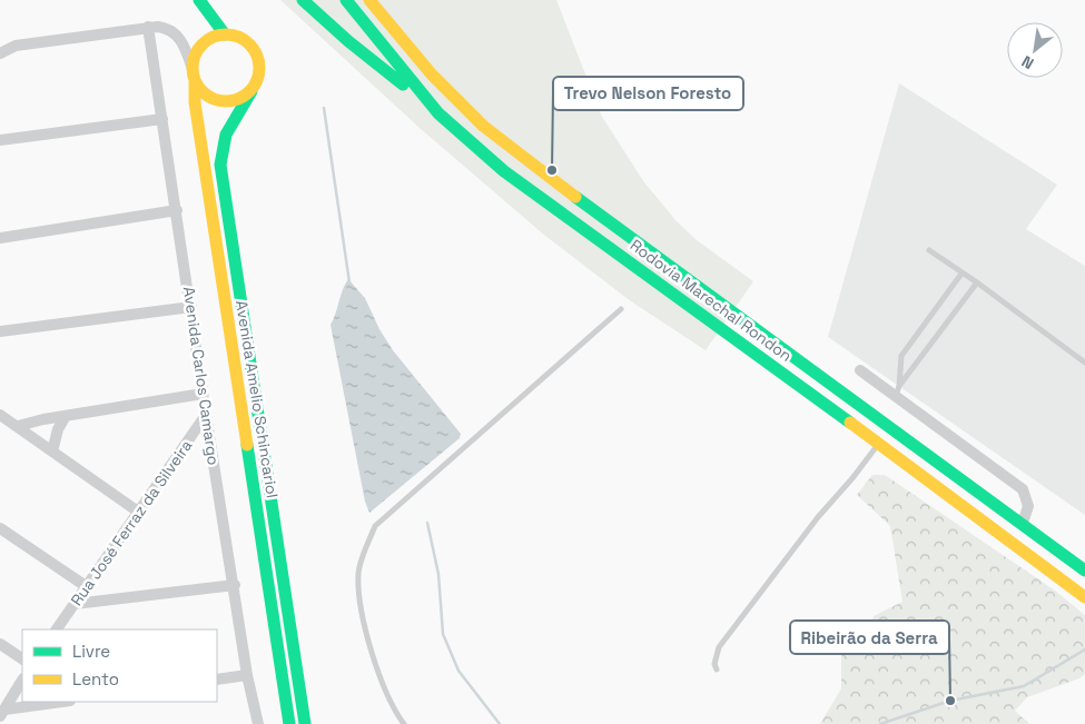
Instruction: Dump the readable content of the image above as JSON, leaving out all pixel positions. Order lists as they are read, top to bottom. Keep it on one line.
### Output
{"streets":{"main road":["Rodovia Marechal Rondon","Avenida Amelio Schincariol"],"street":["Avenida Carlos Camargo","Rua José Ferraz da Silveira"]},"crossings":[["Avenida Carlos Camargo","Rua José Ferraz da Silveira"]],"places":["Trevo Nelson Foresto","Ribeirão da Serra"],"legend":["Livre","Lento"],"north":"bottom left"}
